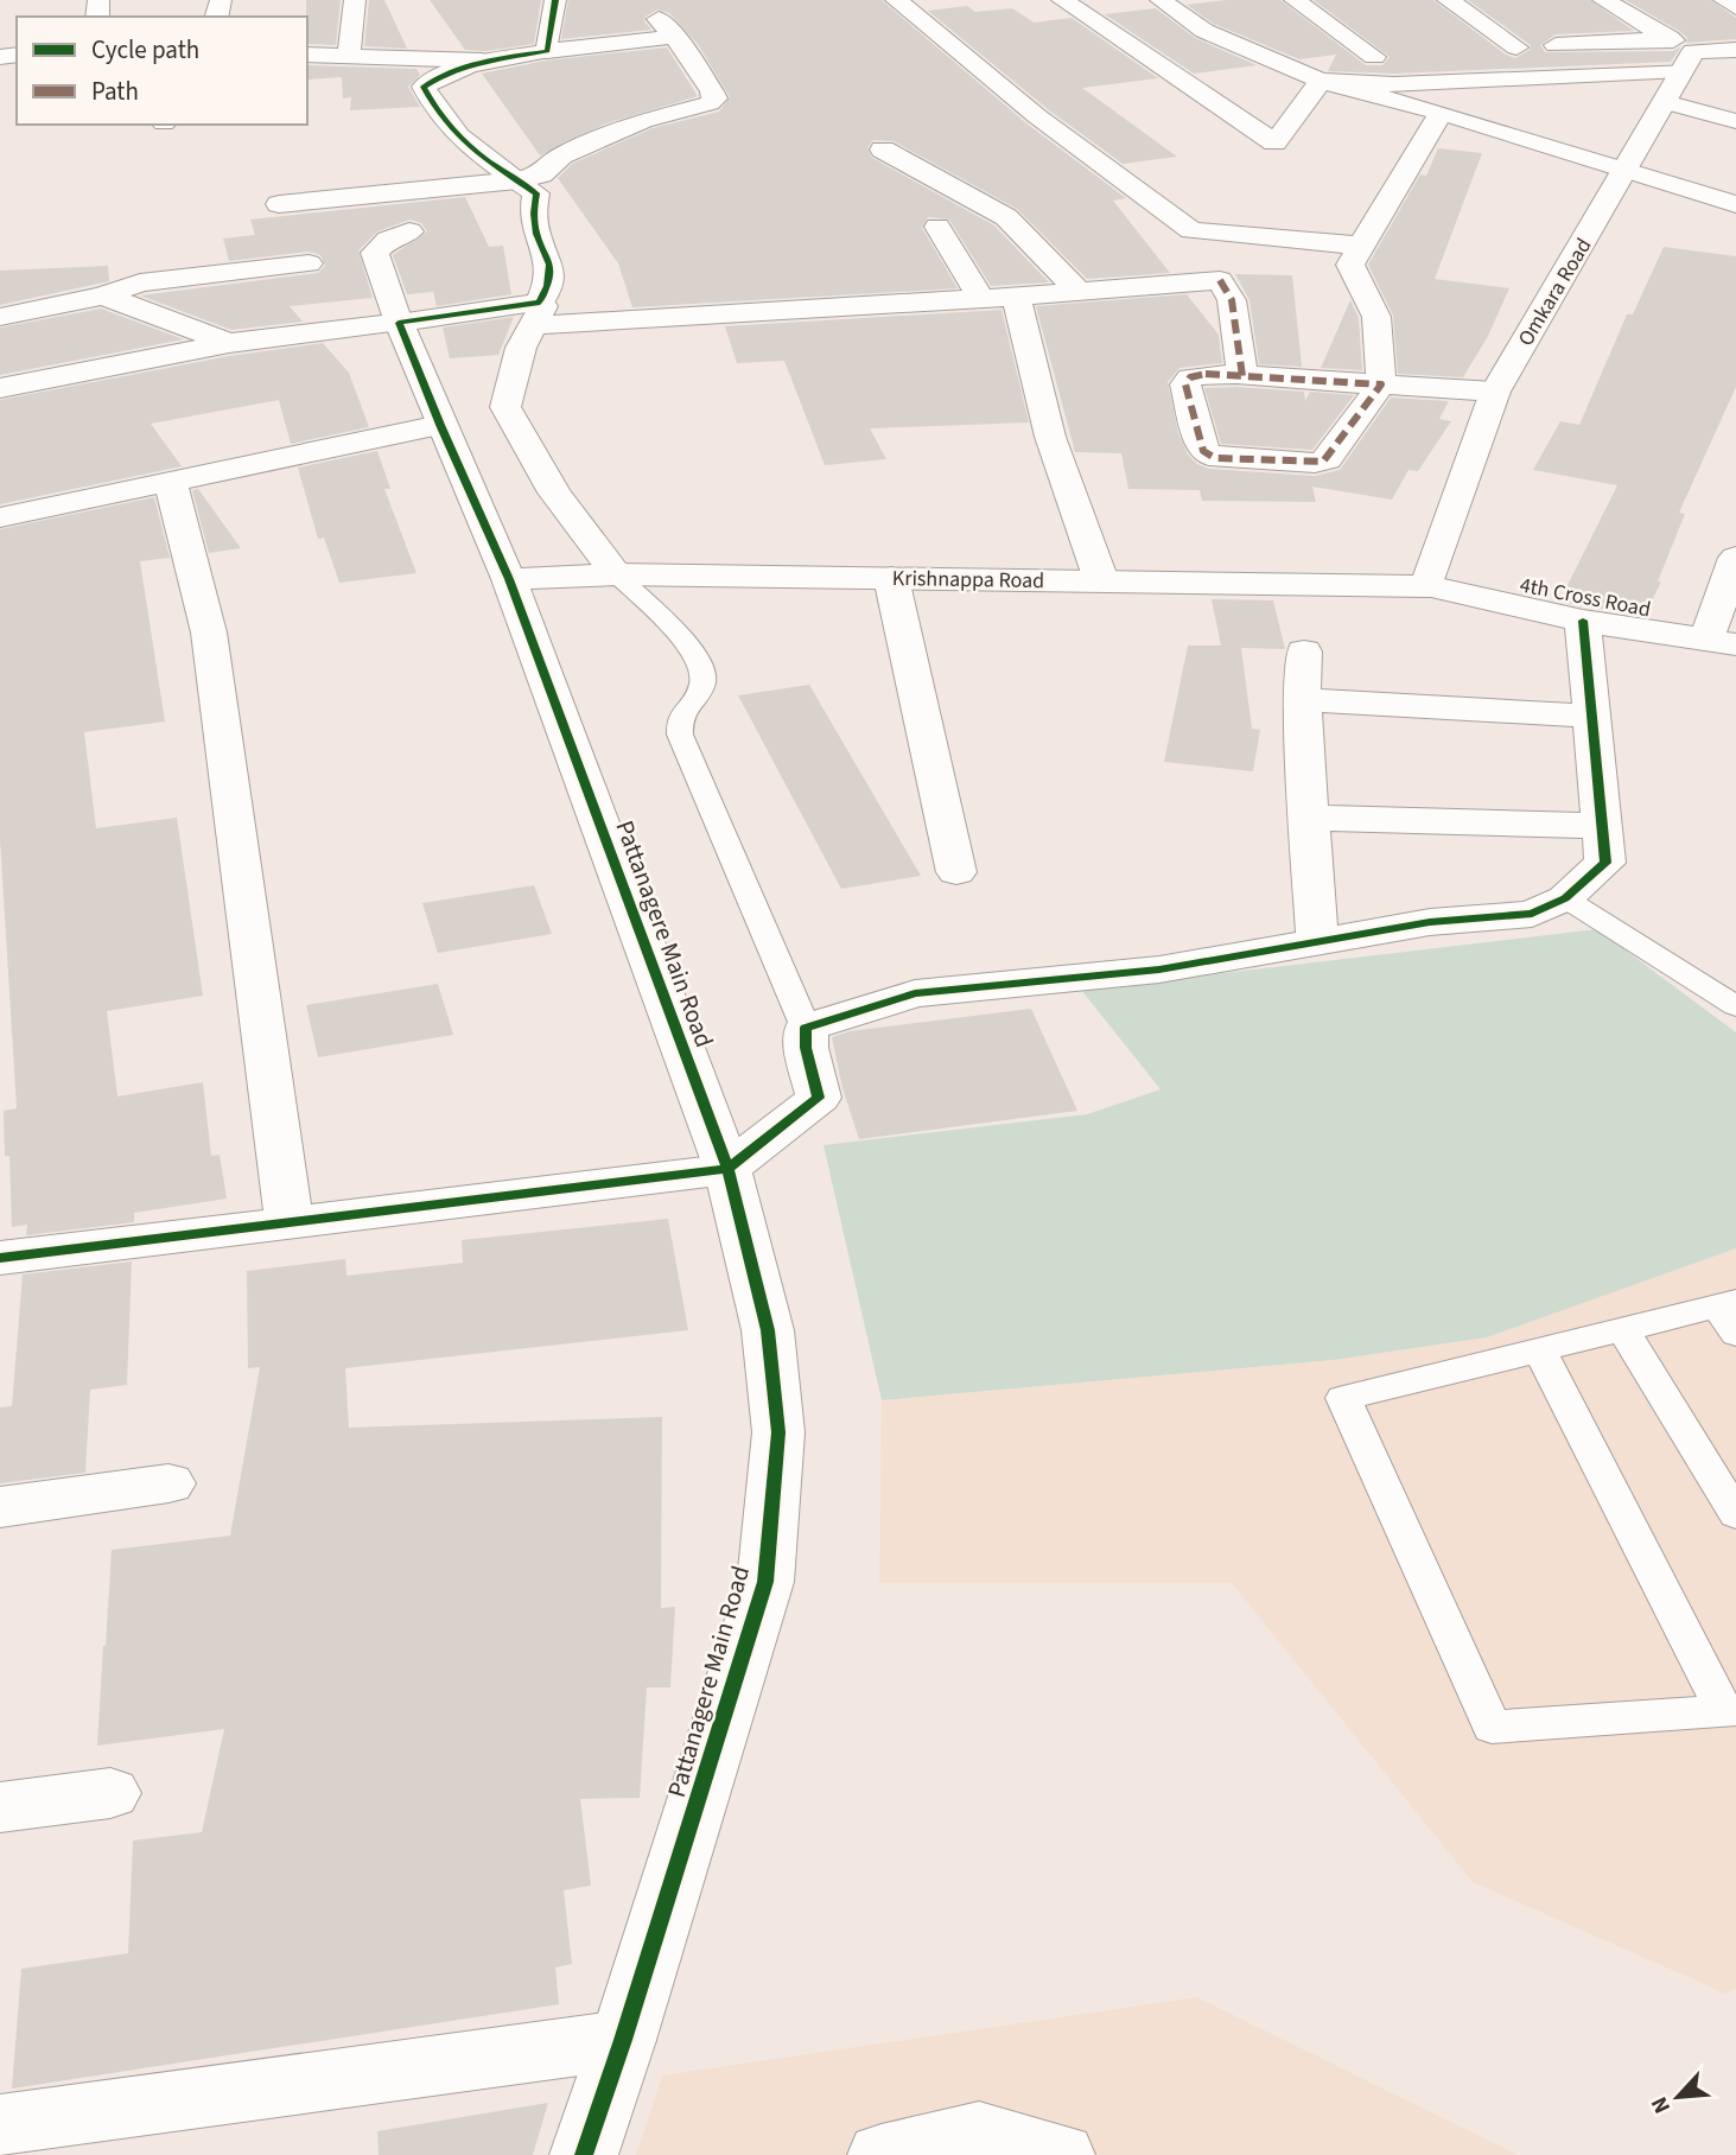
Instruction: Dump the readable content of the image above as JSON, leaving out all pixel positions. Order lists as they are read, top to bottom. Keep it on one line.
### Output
{"streets":{"street":["Omkara Road","Krishnappa Road","4th Cross Road","Pattanagere Main Road"]},"crossings":[["Omkara Road","Krishnappa Road"],["Omkara Road","4th Cross Road"],["Krishnappa Road","4th Cross Road"],["Krishnappa Road","Pattanagere Main Road"]],"legend":["Cycle path","Path"],"north":"bottom left"}
